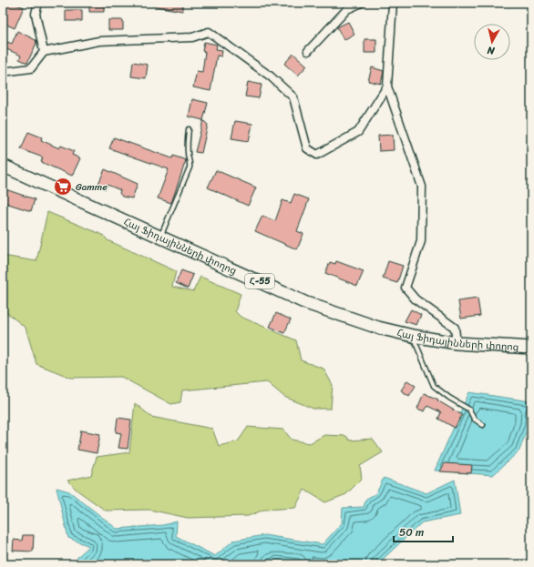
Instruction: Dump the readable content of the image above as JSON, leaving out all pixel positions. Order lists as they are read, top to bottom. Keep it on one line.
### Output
{"streets":{"main road":["Հայ Ֆիդայինների փողոց","Հ-55"]},"places":{"supermarket":["Gamme"]},"scale_bar":"50 m","north":"bottom"}
